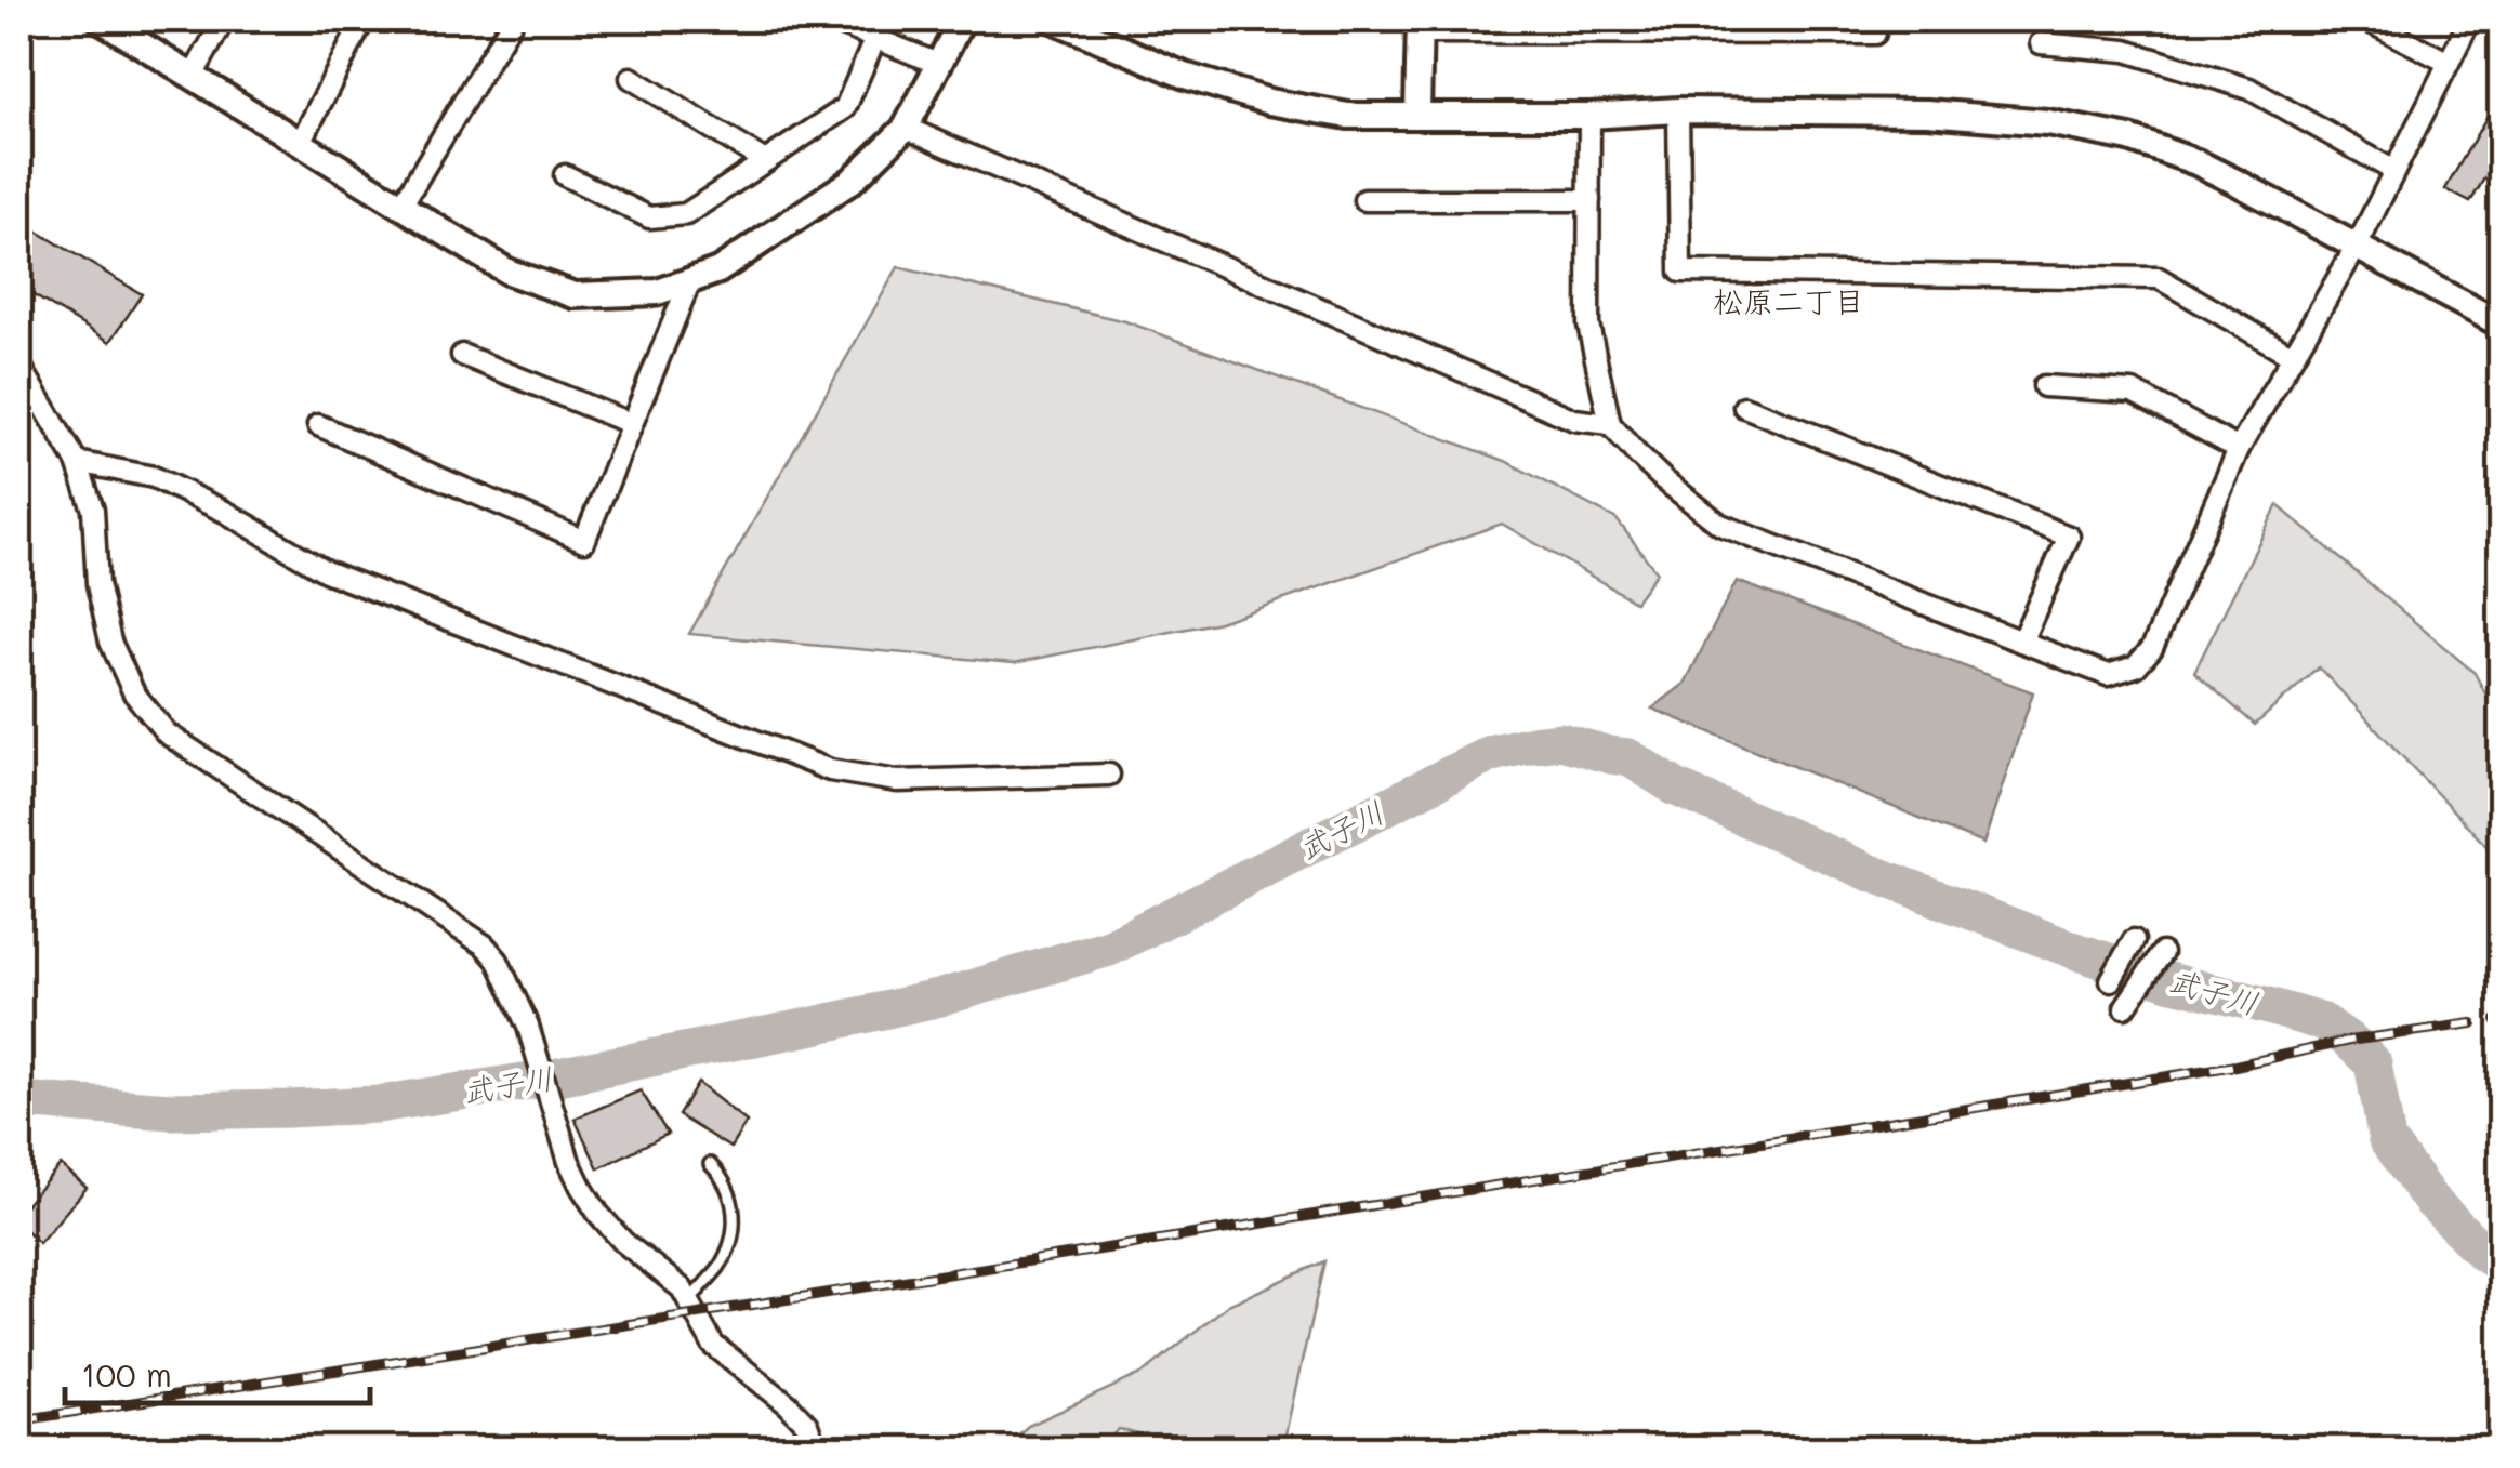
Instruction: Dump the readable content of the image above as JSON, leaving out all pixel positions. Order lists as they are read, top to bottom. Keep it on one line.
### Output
{"districts":["松原二丁目"],"water":["武子川"],"scale_bar":"100 m"}
